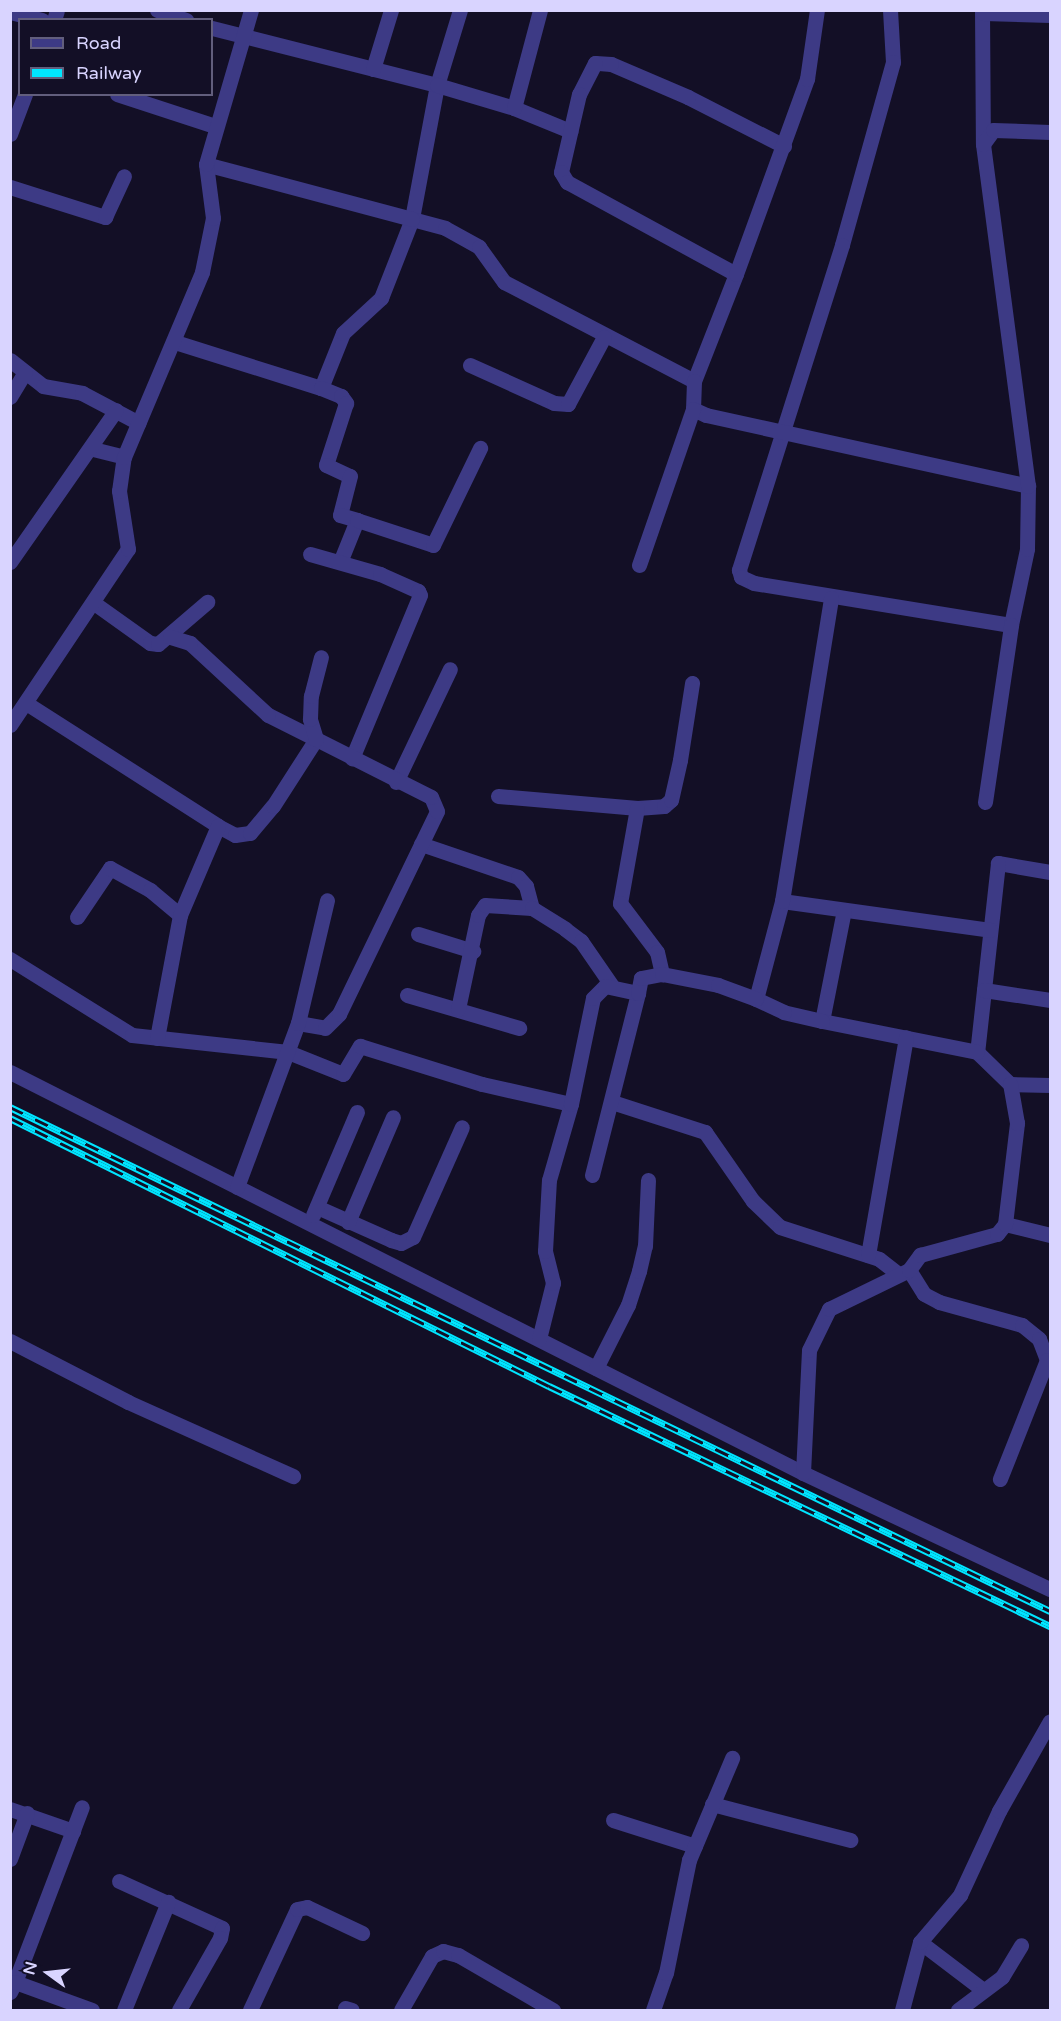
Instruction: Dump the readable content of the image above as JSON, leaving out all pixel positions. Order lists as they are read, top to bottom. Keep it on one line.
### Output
{"legend":["Road","Railway"],"north":"left"}
